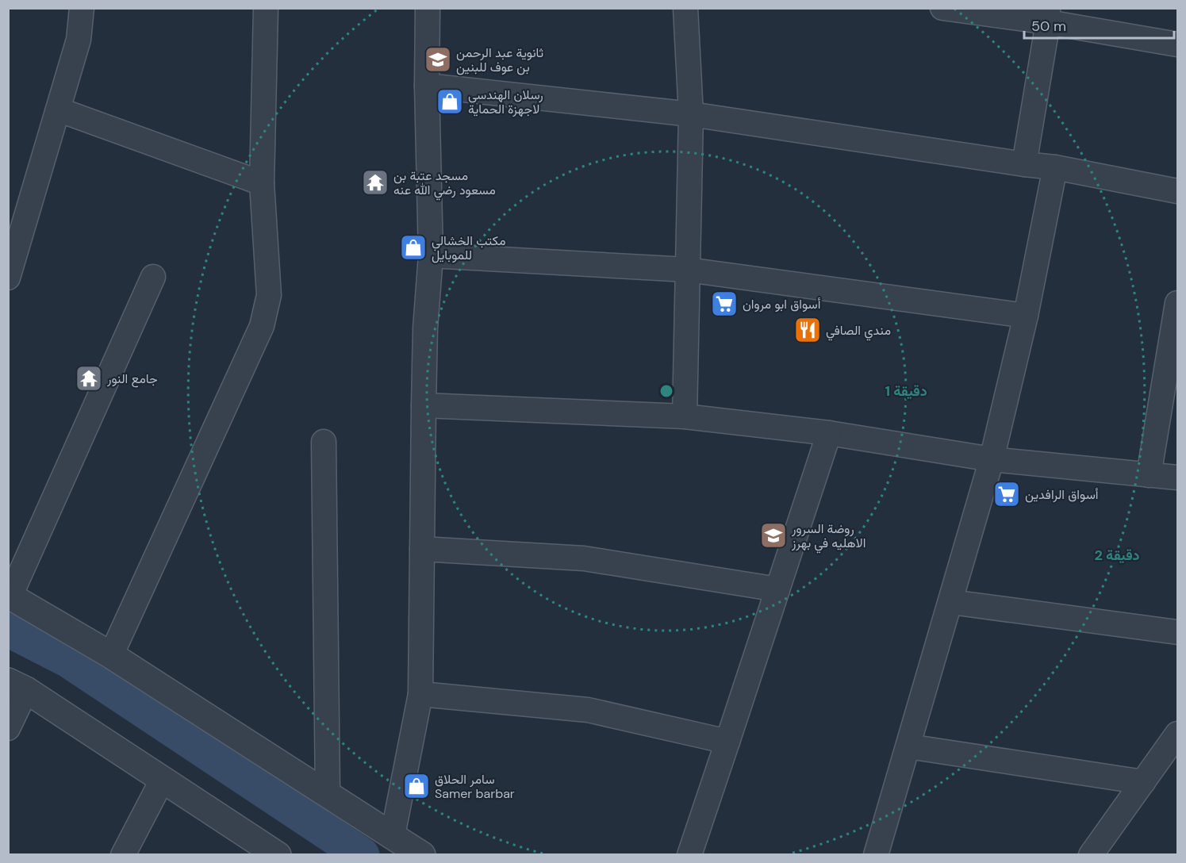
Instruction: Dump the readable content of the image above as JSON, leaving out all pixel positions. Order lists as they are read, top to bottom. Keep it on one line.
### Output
{"places":{"school or university":["ثانوية عبد الرحمن بن عوف للبنين","روضة السرور الاهليه في بهرز"],"shop":["رسلان الهندسي لاجهزة الحماية","مكتب الخشالي للموبايل","سامر الحلاق Samer barbar"],"temple":["مسجد عتبة بن مسعود رضي الله عنه","جامع النور"],"supermarket":["أسواق ابو مروان","أسواق الرافدين"],"restaurant":["مندي الصافي"]},"scale_bar":"50 m","rings":["1 دقيقة","2 دقيقة"]}
